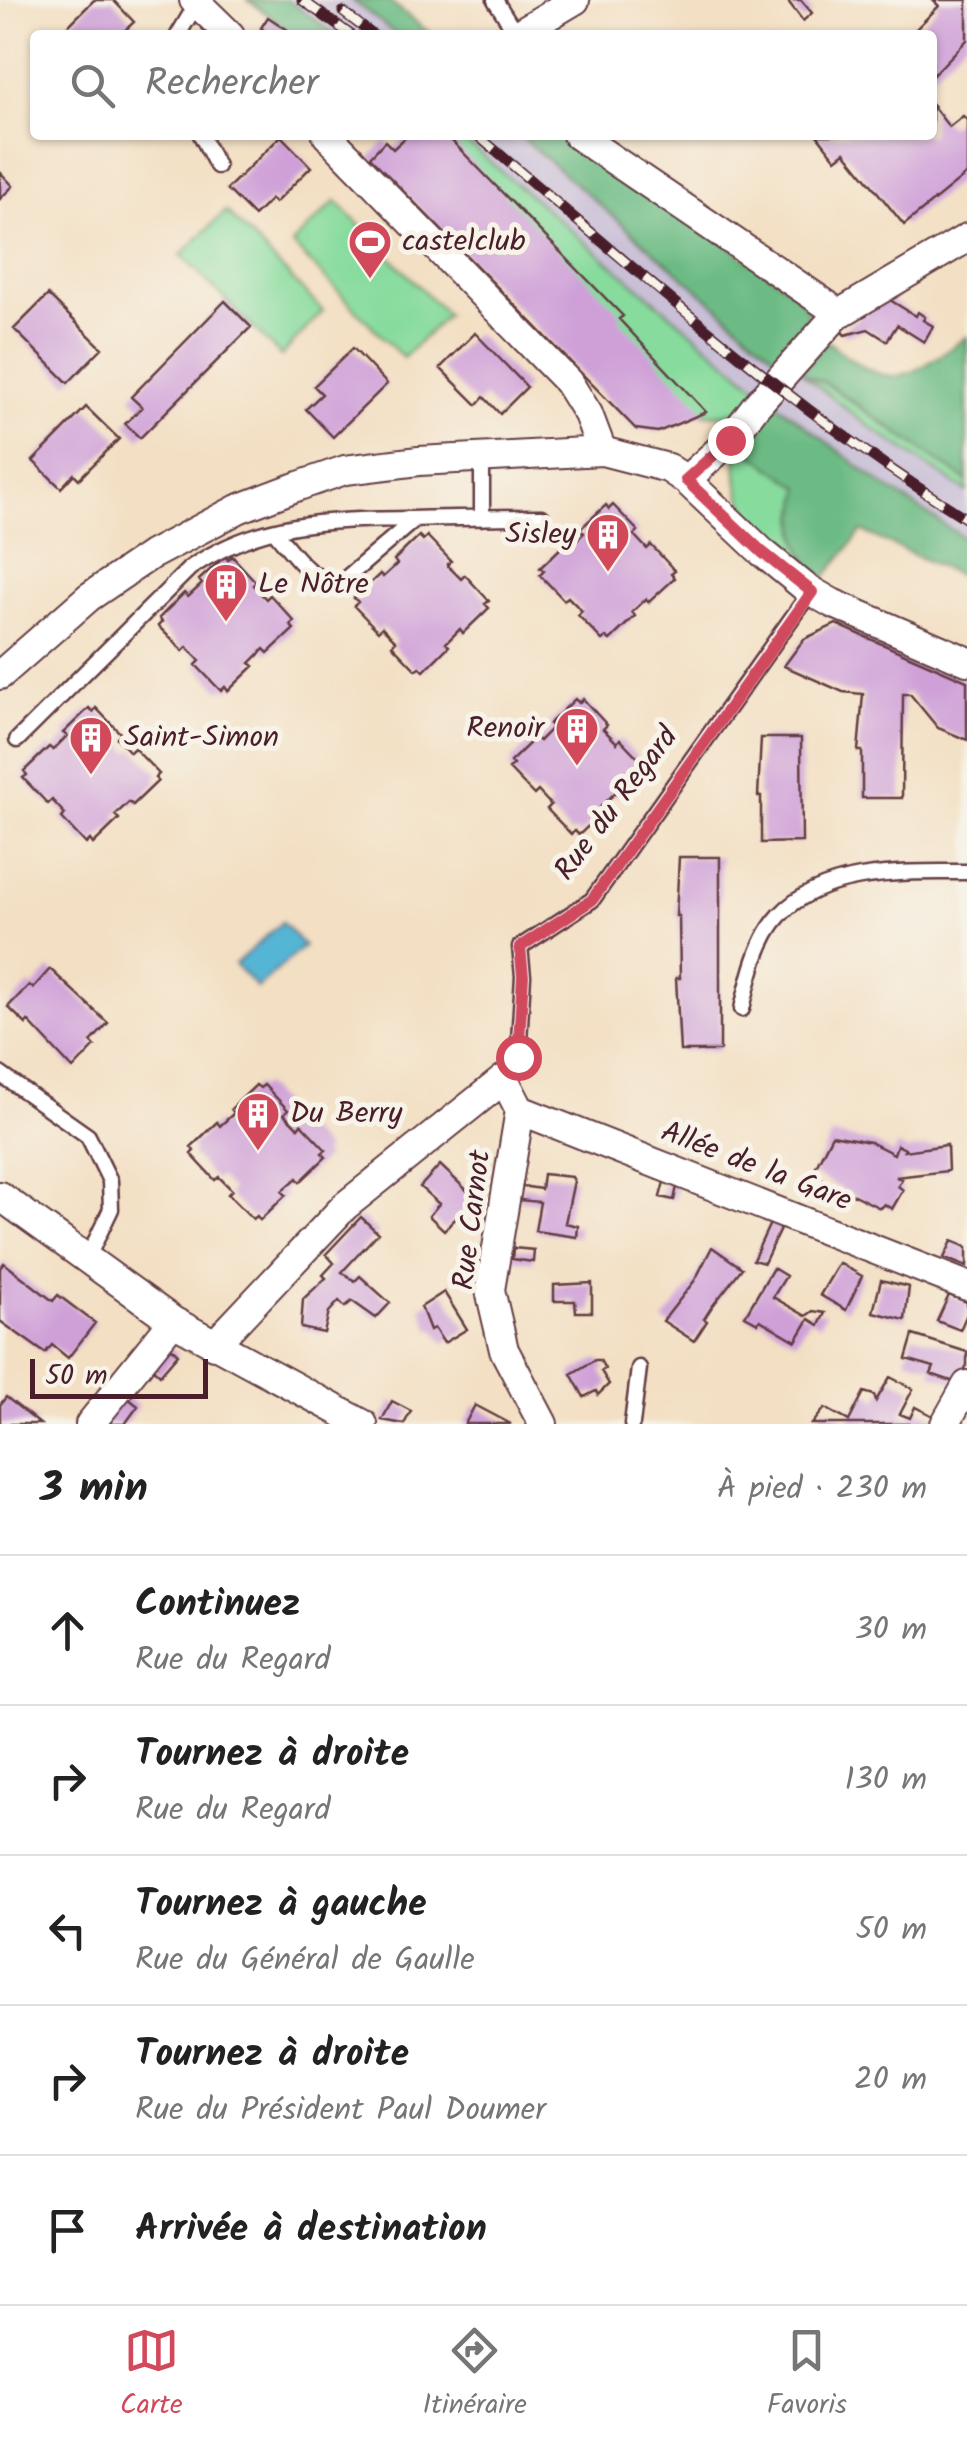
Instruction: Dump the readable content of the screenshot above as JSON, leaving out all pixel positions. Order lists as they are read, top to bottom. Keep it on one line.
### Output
{"streets":{"street":["Allée de la Gare","Rue Carnot"],"lane":["Rue du Regard"]},"crossings":[["Allée de la Gare","Rue Carnot"]],"places":{"sports":["castelclub"],"building":["Sisley","Le Nôtre","Renoir","Saint-Simon","Du Berry"]},"scale_bar":"50 m","page":{"search":"Rechercher","scale":"50 m","heading":["3 min","À pied · 230 m"],"list":[["Continuez","Rue du Regard","30 m"],["Tournez à droite","Rue du Regard","130 m"],["Tournez à gauche","Rue du Général de Gaulle","50 m"],["Tournez à droite","Rue du Président Paul Doumer","20 m"],"Arrivée à destination"],"nav":["Carte","Itinéraire","Favoris"]}}
